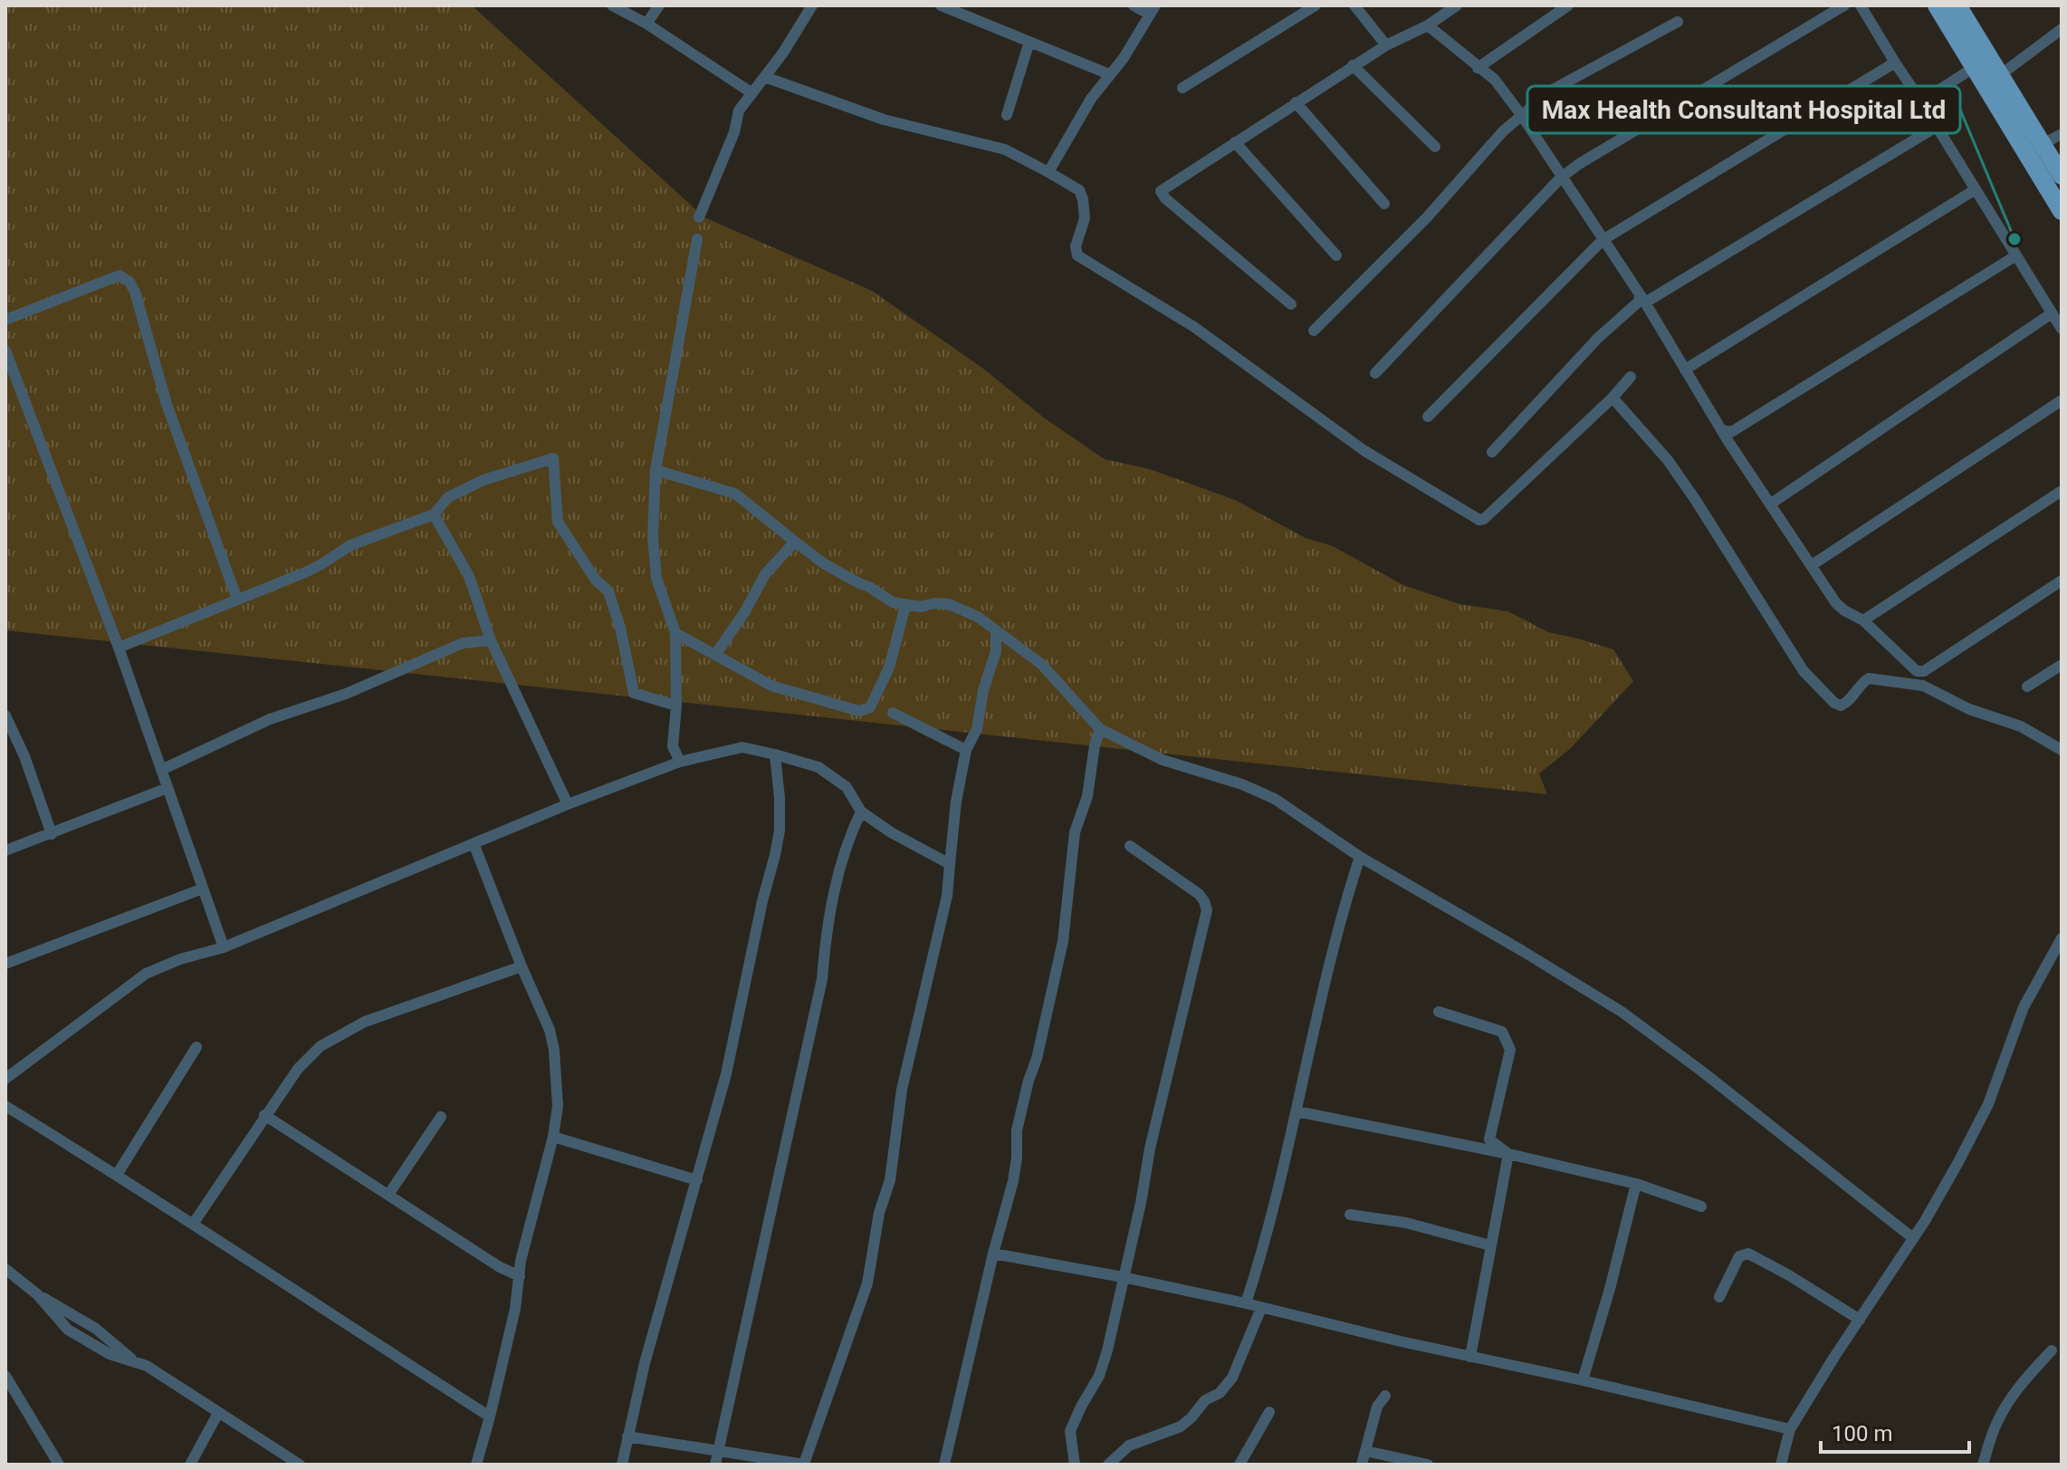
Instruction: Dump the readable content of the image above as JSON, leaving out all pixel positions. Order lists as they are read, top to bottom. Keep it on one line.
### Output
{"places":["Max Health Consultant Hospital Ltd"],"scale_bar":"100 m"}
